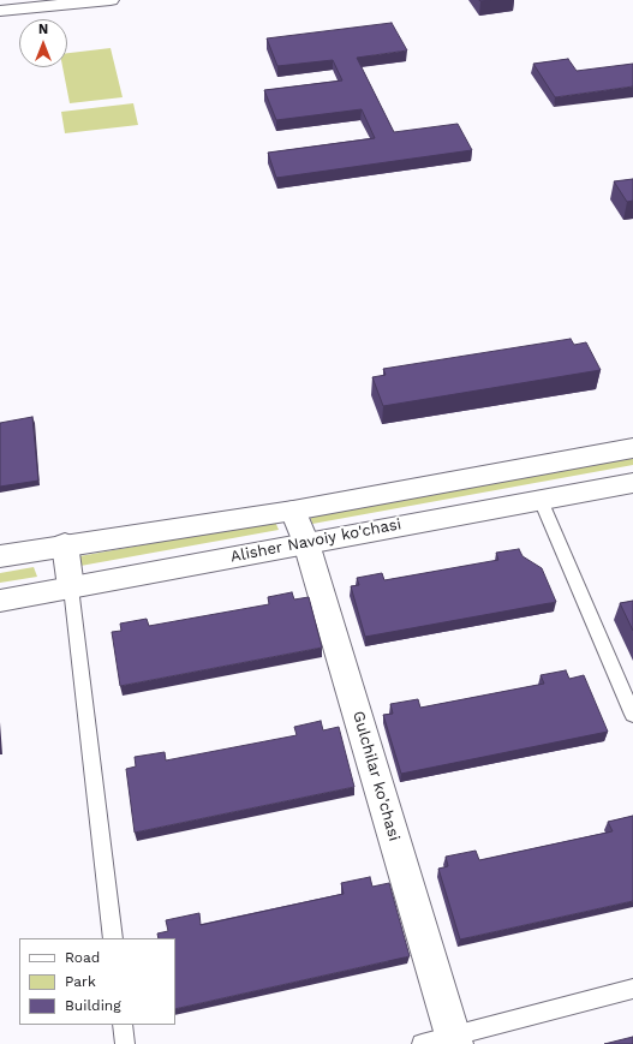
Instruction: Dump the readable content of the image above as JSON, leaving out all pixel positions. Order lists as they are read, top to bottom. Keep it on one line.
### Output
{"streets":{"street":["Alisher Navoiy ko'chasi","Gulchilar ko'chasi"]},"crossings":[["Alisher Navoiy ko'chasi","Gulchilar ko'chasi"]],"legend":["Road","Park","Building"],"north":"top"}
